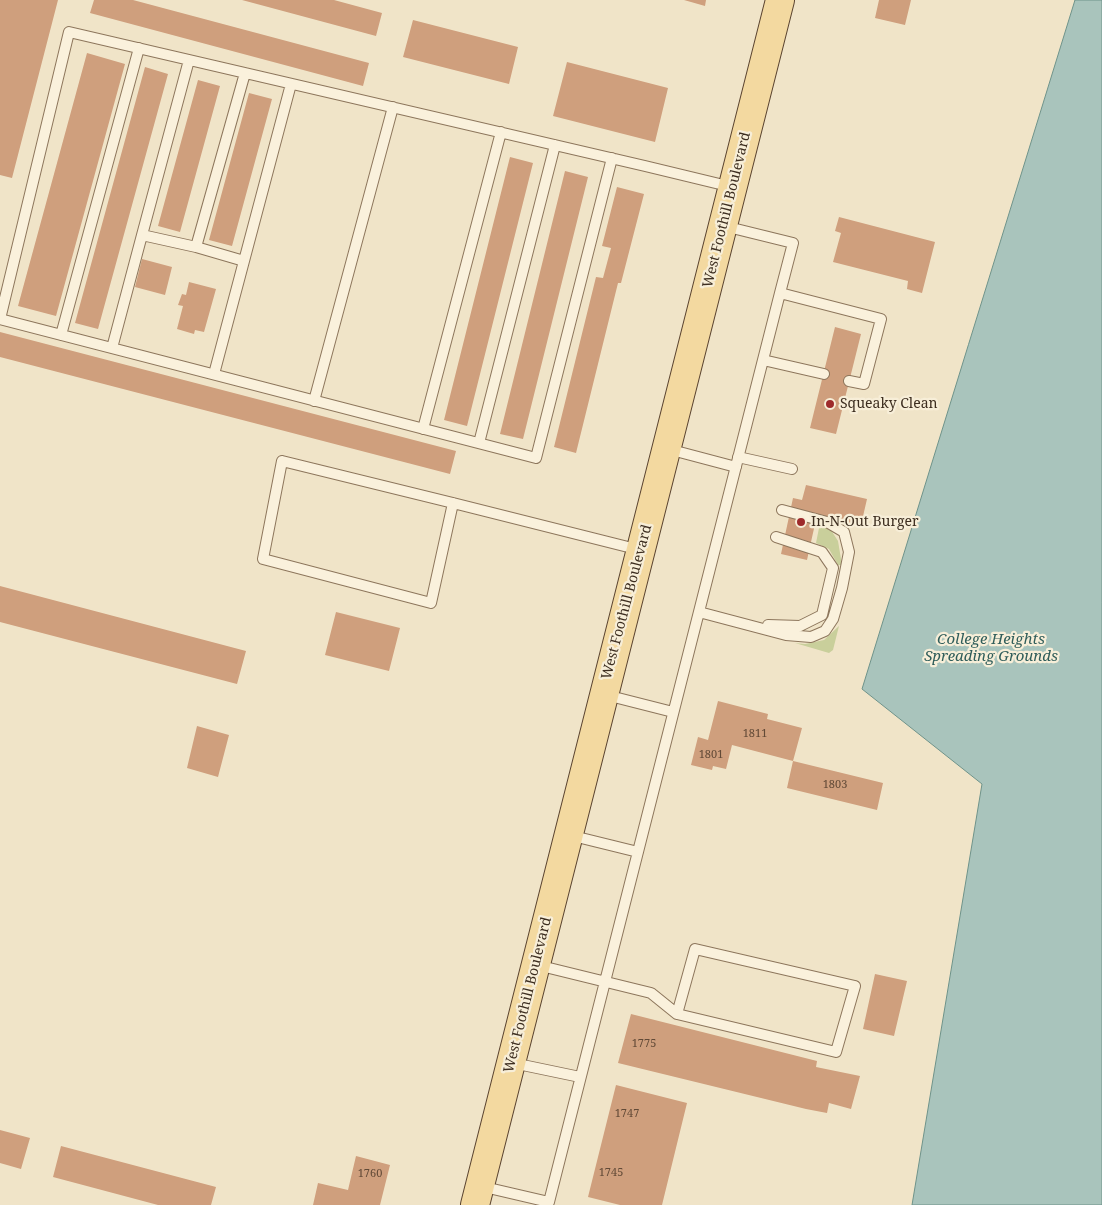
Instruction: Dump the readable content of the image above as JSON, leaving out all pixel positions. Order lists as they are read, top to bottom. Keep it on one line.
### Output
{"streets":{"main road":["West Foothill Boulevard"]},"water":["College Heights Spreading Grounds"],"places":["Squeaky Clean","In-N-Out Burger"],"house_numbers":["1811","1801","1803","1775","1747","1745","1760"]}
